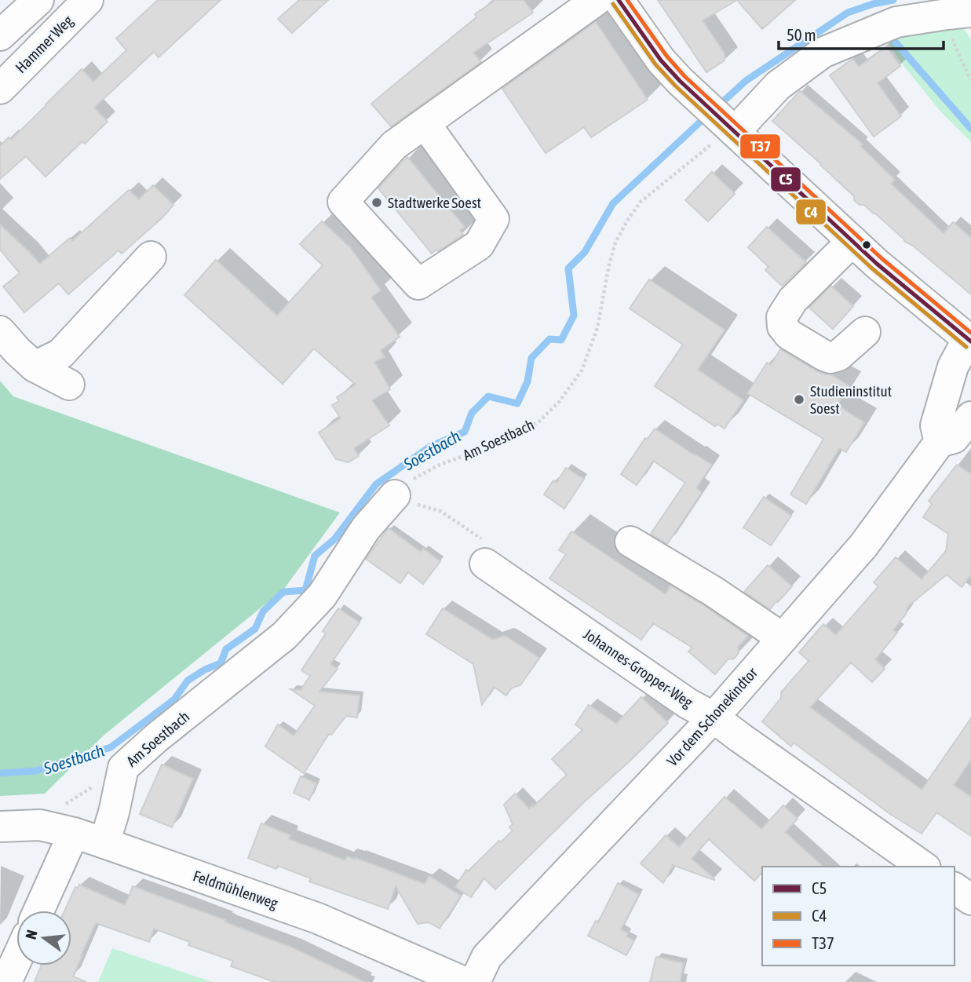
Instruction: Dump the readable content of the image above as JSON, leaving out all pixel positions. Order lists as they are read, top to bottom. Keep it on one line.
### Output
{"streets":{"street":["Hammer Weg","Am Soestbach","Johannes-Gropper-Weg","Vor dem Schonekindtor","Feldmühlenweg"]},"crossings":[["Am Soestbach","Feldmühlenweg"],["Johannes-Gropper-Weg","Vor dem Schonekindtor"]],"water":["Soestbach"],"places":["Stadtwerke Soest","Studieninstitut Soest"],"lines":["transit line C5","transit line T37","transit line C4"],"legend":["C5","C4","T37"],"scale_bar":"50 m","north":"left"}
